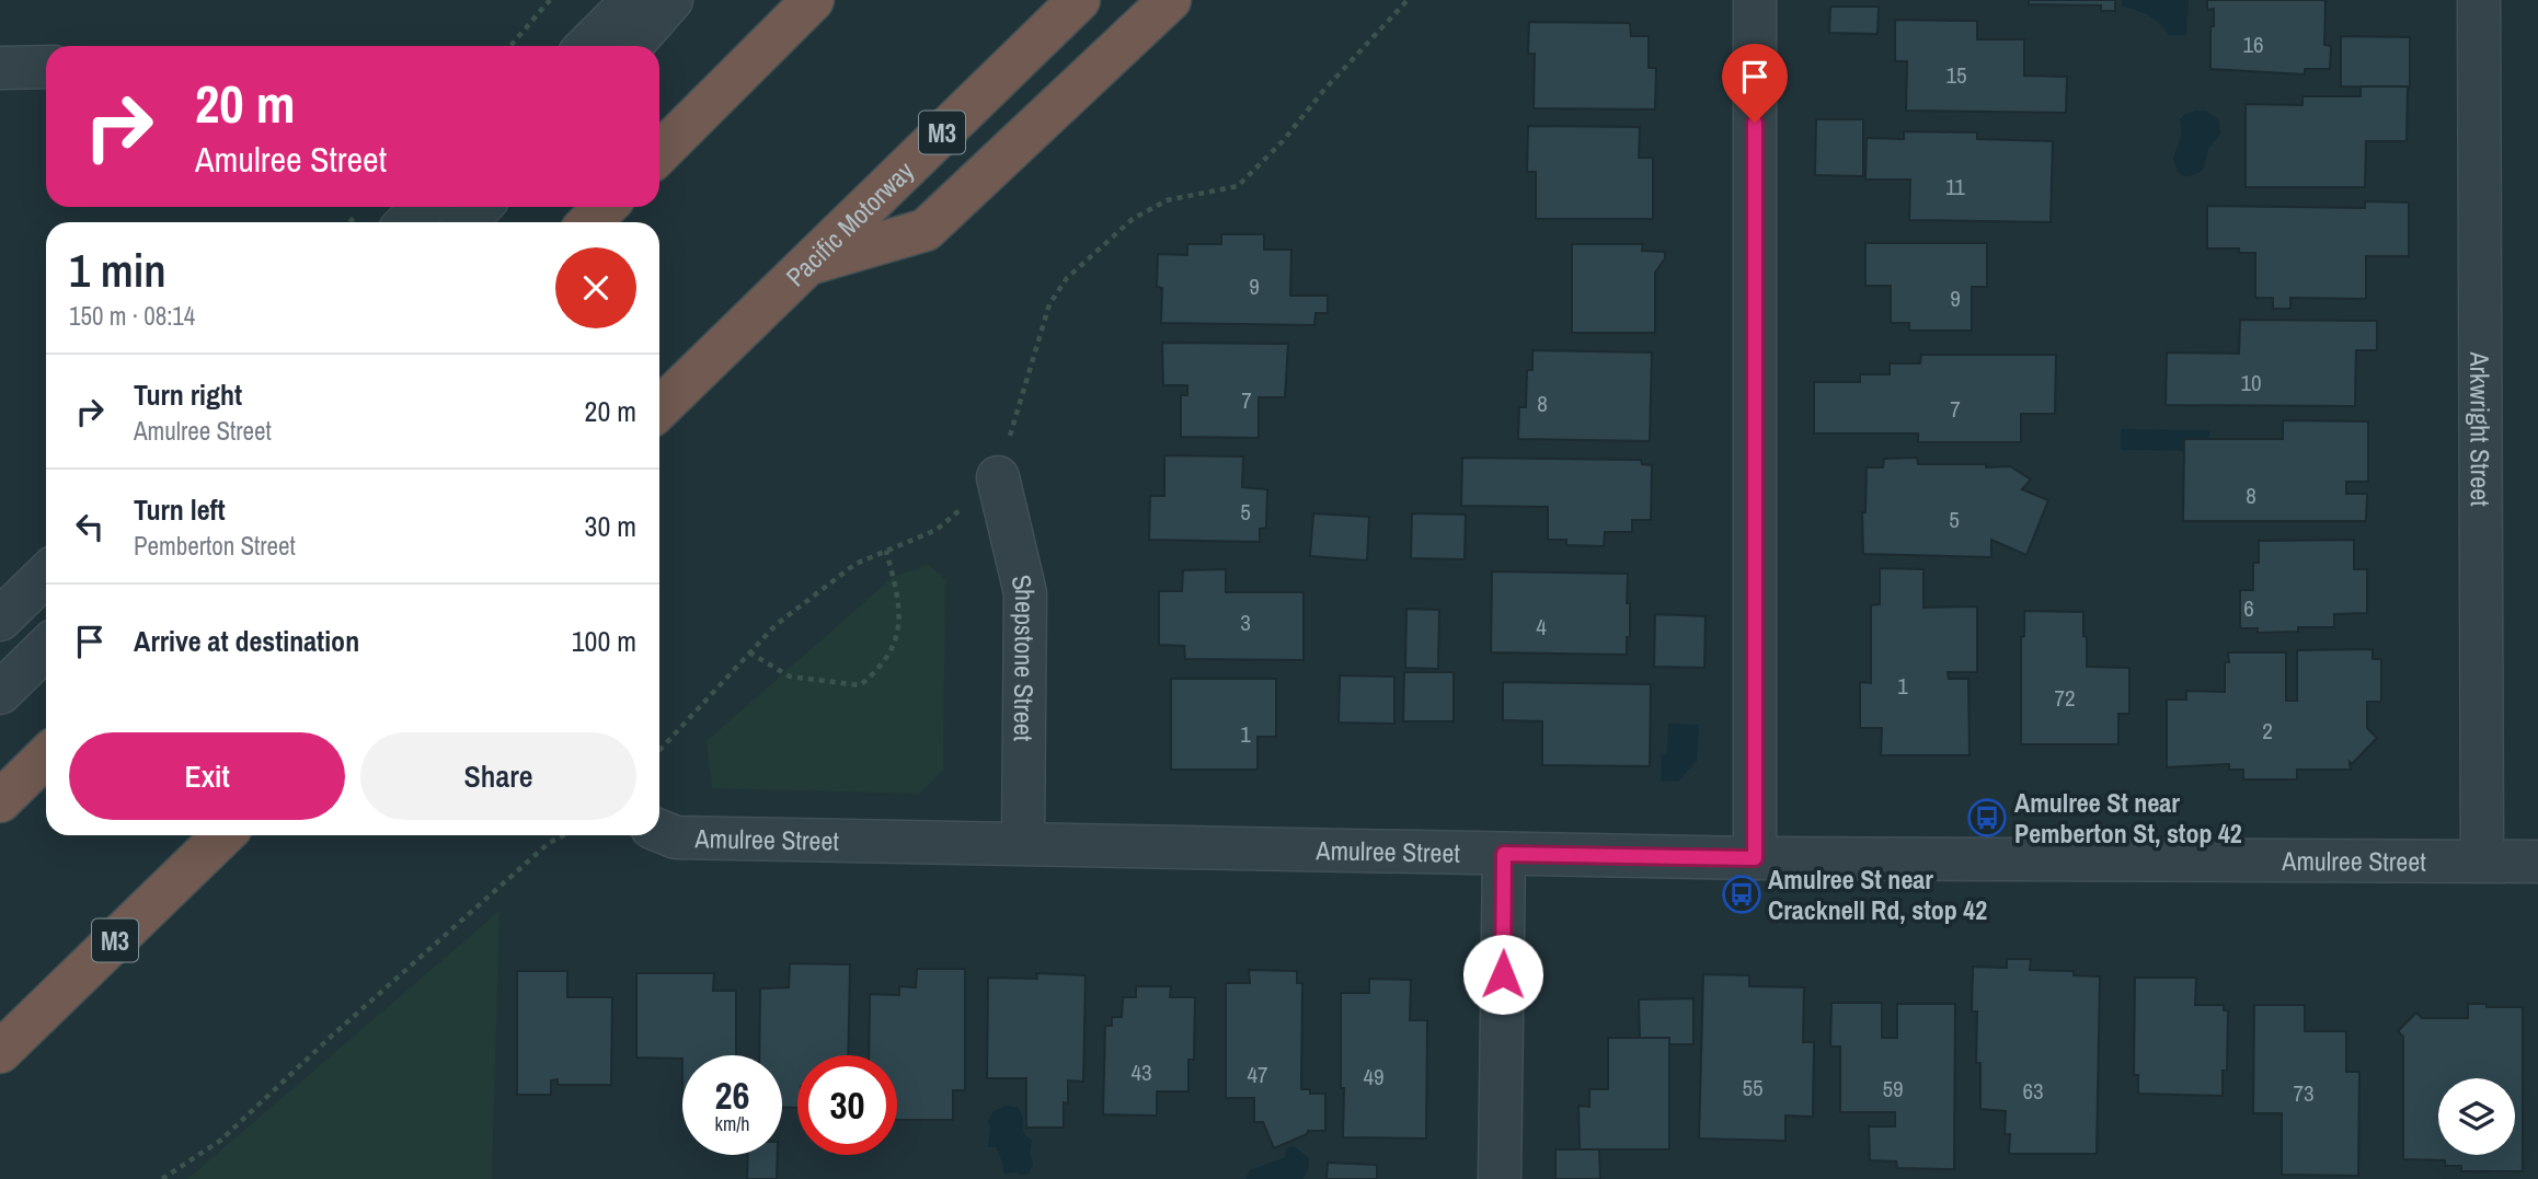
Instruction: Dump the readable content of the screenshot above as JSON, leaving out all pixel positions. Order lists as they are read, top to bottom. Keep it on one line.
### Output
{"streets":{"highway":["M3","Pacific Motorway"],"street":["Arkwright Street","Shepstone Street","Amulree Street"]},"crossings":[["Arkwright Street","Amulree Street"],["Shepstone Street","Amulree Street"]],"places":{"bus stop":["Amulree St near Pemberton St, stop 42","Amulree St near Cracknell Rd, stop 42"]},"house_numbers":["16","15","11","9","9","10","7","8","7","8","5","5","6","3","4","1","72","2","1","43","47","49","55","59","63","73"],"page":{"turn":["20 m","Amulree Street"],"heading":["1 min","150 m · 08:14"],"list":[{"name":"Turn right","note":"Amulree Street","value":"20 m"},{"name":"Turn left","note":"Pemberton Street","value":"30 m"},{"name":"Arrive at destination","value":"100 m"}],"buttons":["Exit","Share"],"speed":"26 km/h","limit":"30"}}
